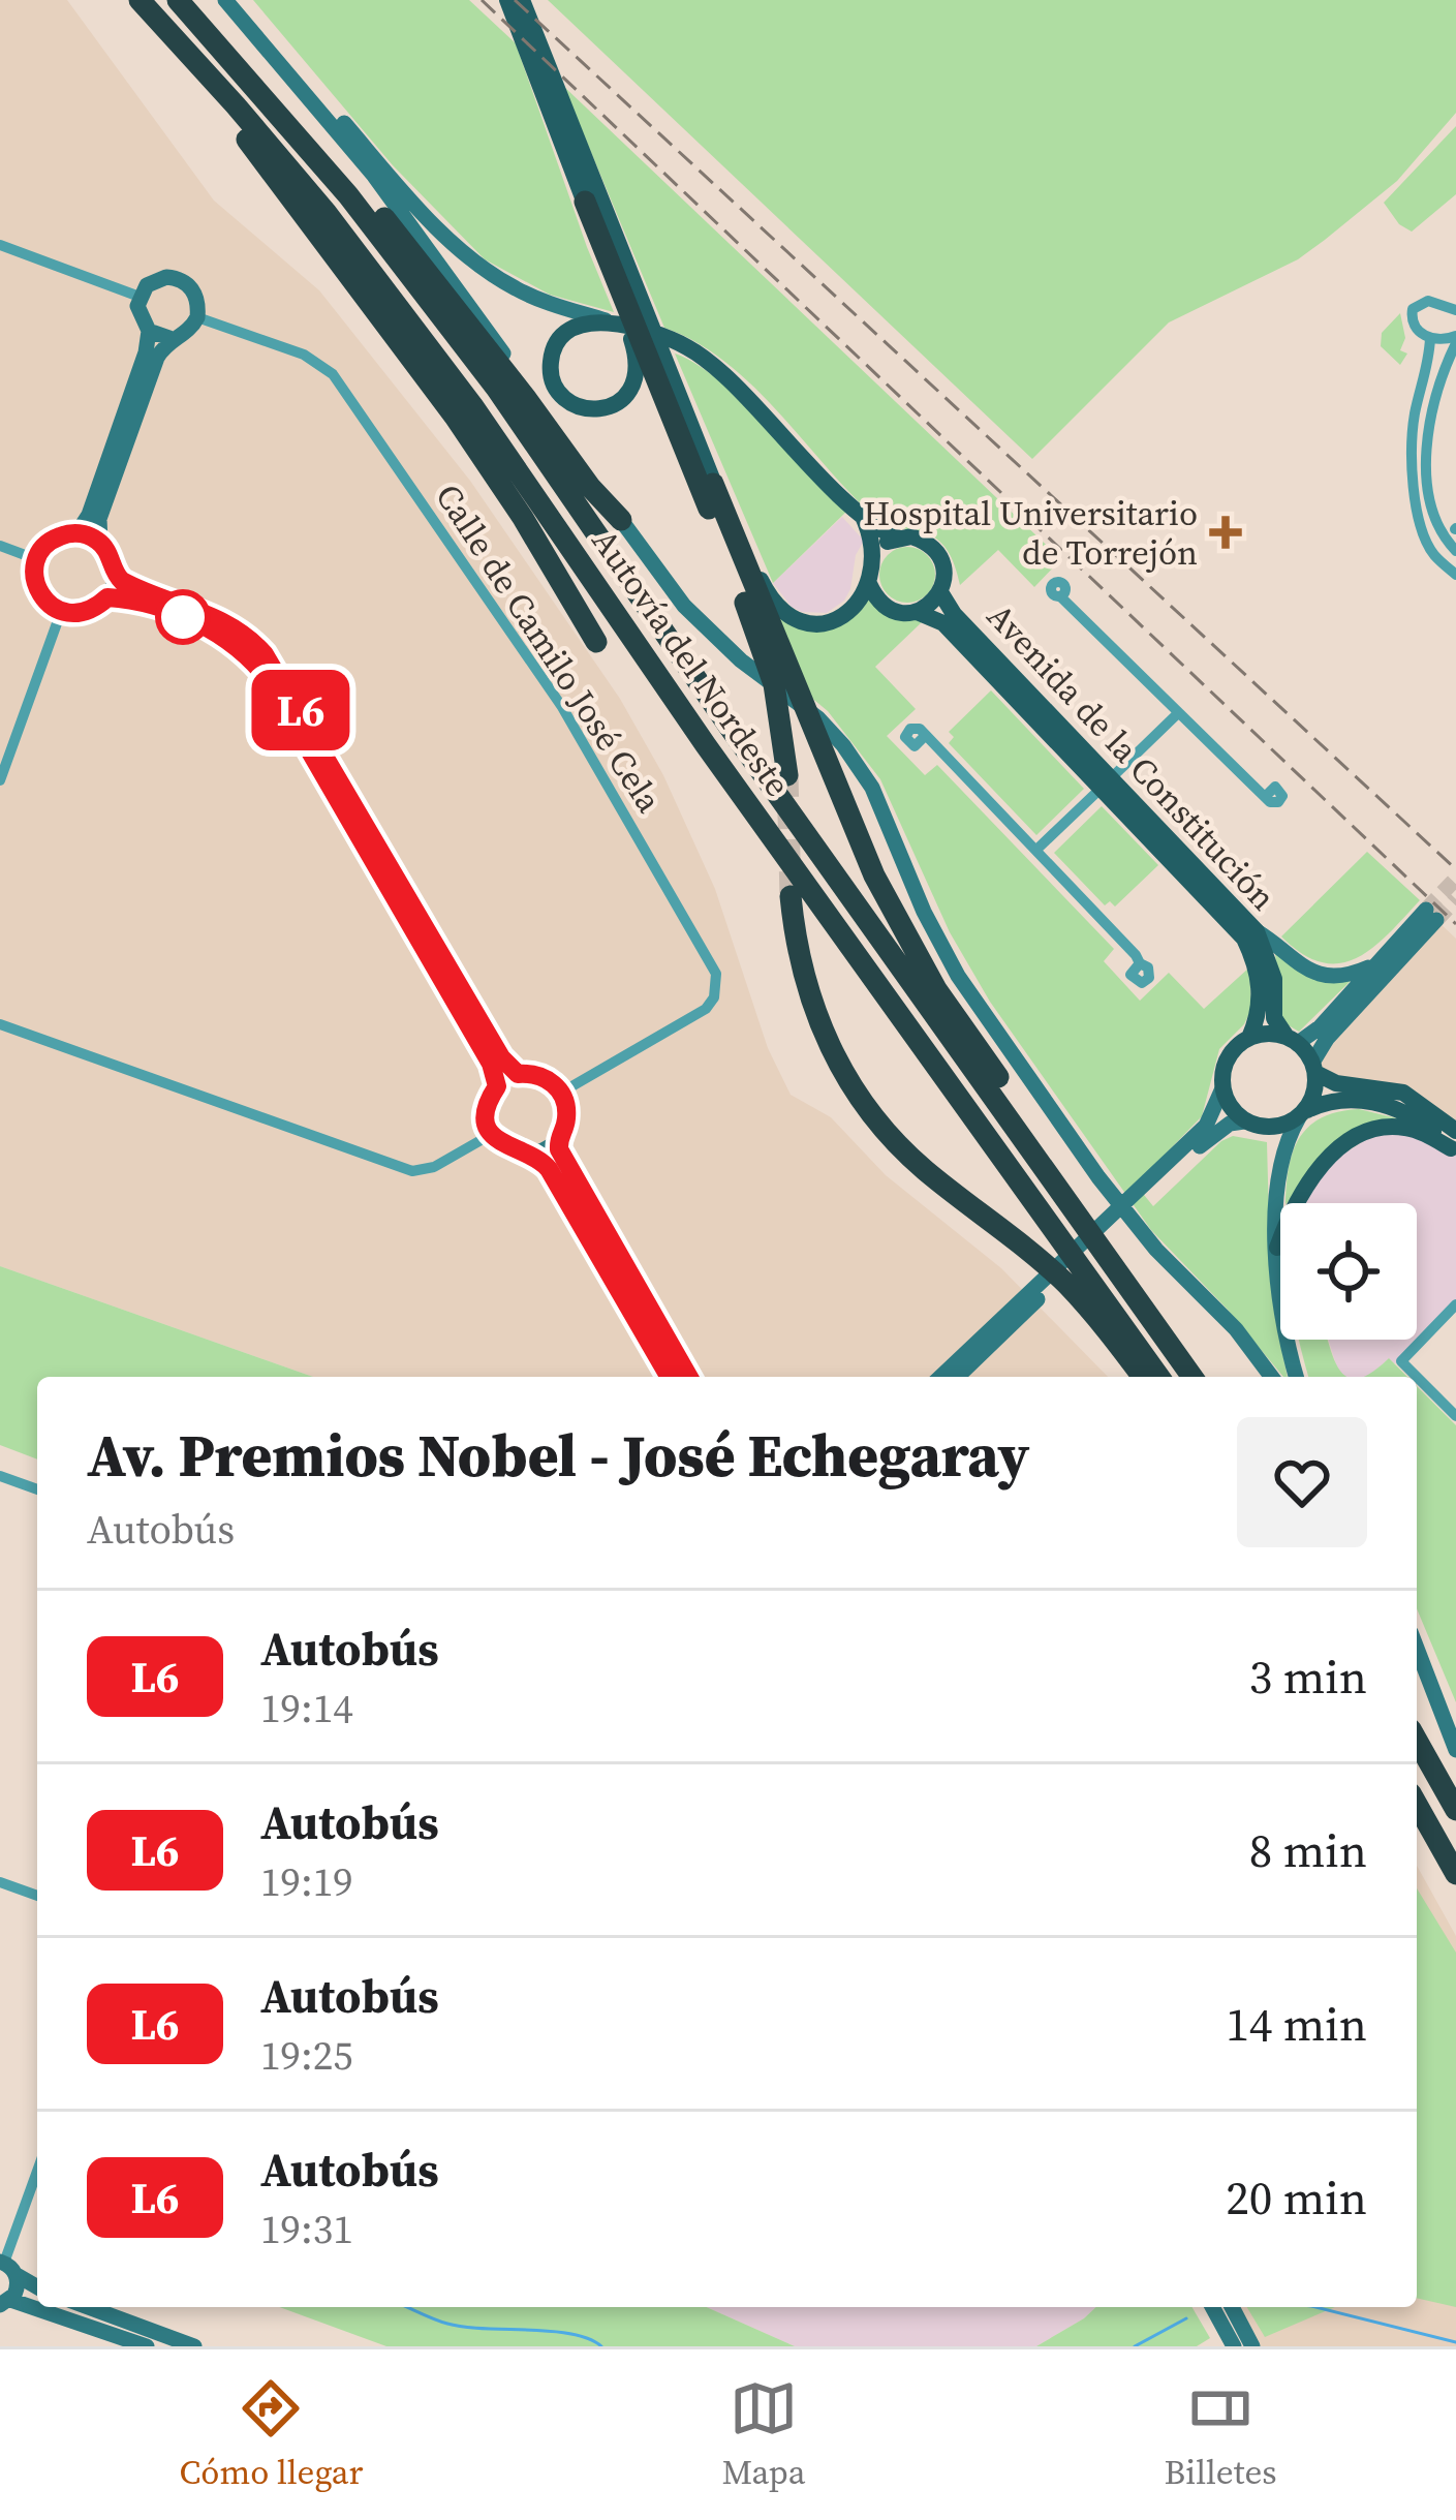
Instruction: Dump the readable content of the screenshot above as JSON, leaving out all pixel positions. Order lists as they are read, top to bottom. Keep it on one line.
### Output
{"streets":{"highway":["Autovía del Nordeste"],"main road":["Avenida de la Constitución"],"street":["Calle de Camilo José Cela"]},"places":{"health":["Hospital Universitario de Torrejón"]},"lines":["bus line L6"],"page":{"on_map":"L6","heading":["Av. Premios Nobel - José Echegaray","Autobús"],"list":[{"mark":"L6","name":"Autobús","note":"19:14","value":"3 min"},{"mark":"L6","name":"Autobús","note":"19:19","value":"8 min"},{"mark":"L6","name":"Autobús","note":"19:25","value":"14 min"},{"mark":"L6","name":"Autobús","note":"19:31","value":"20 min"}],"tabs":["Cómo llegar","Mapa","Billetes"]}}
